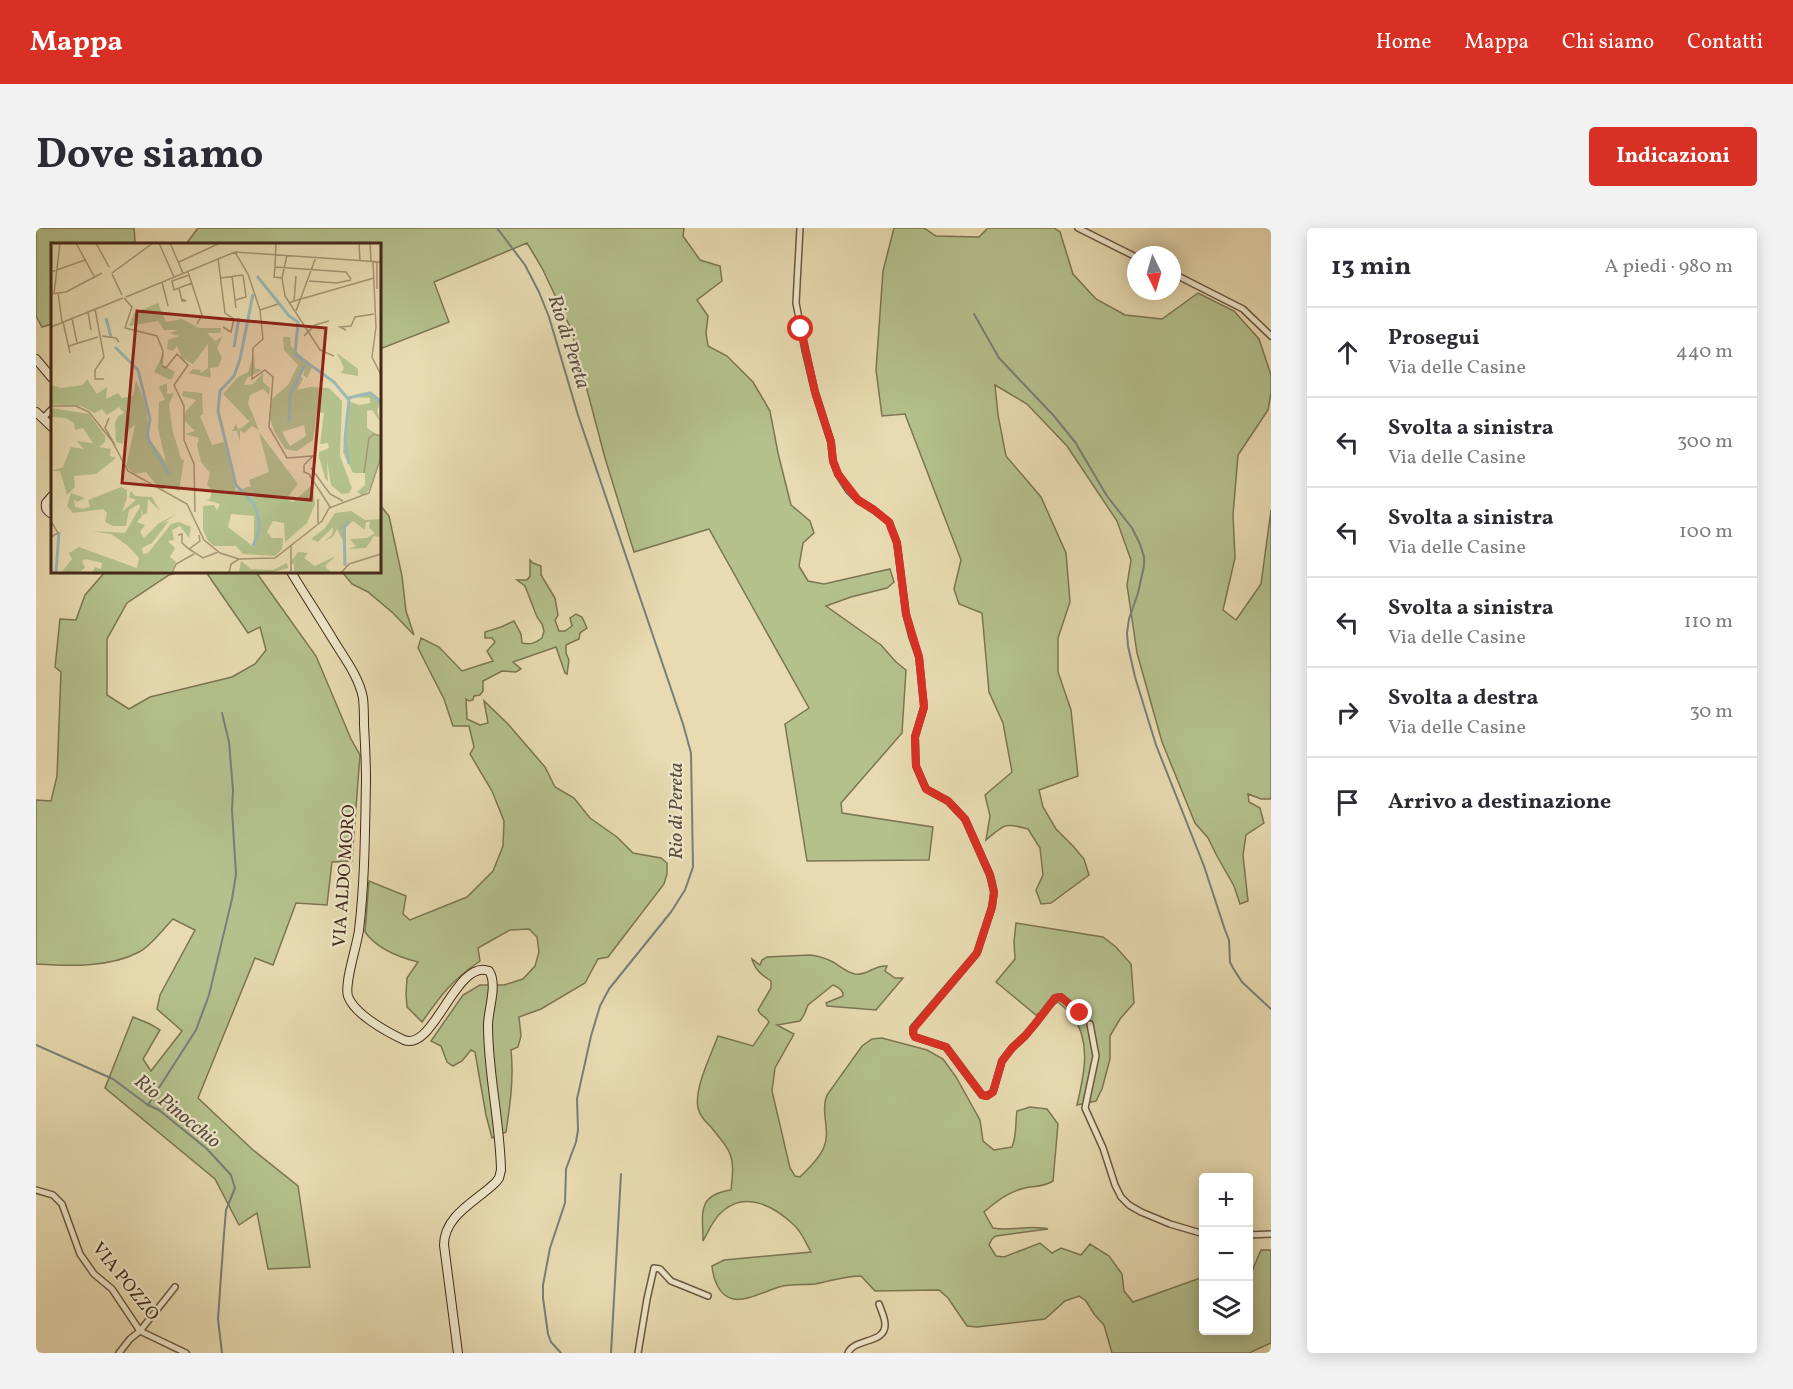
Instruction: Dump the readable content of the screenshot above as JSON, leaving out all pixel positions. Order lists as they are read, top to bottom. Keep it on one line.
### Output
{"streets":{"main road":["VIA ALDO MORO"],"street":["VIA POZZO"]},"water":["Rio di Pereta","Rio Pinocchio"],"north":"bottom","page":{"header":"Mappa","nav":["Home","Mappa","Chi siamo","Contatti"],"title":"Dove siamo","buttons":"Indicazioni","heading":["13 min","A piedi · 980 m"],"list":[["Prosegui","Via delle Casine","440 m"],["Svolta a sinistra","Via delle Casine","300 m"],["Svolta a sinistra","Via delle Casine","100 m"],["Svolta a sinistra","Via delle Casine","110 m"],["Svolta a destra","Via delle Casine","30 m"],"Arrivo a destinazione"],"map_buttons":["+","−"]}}
